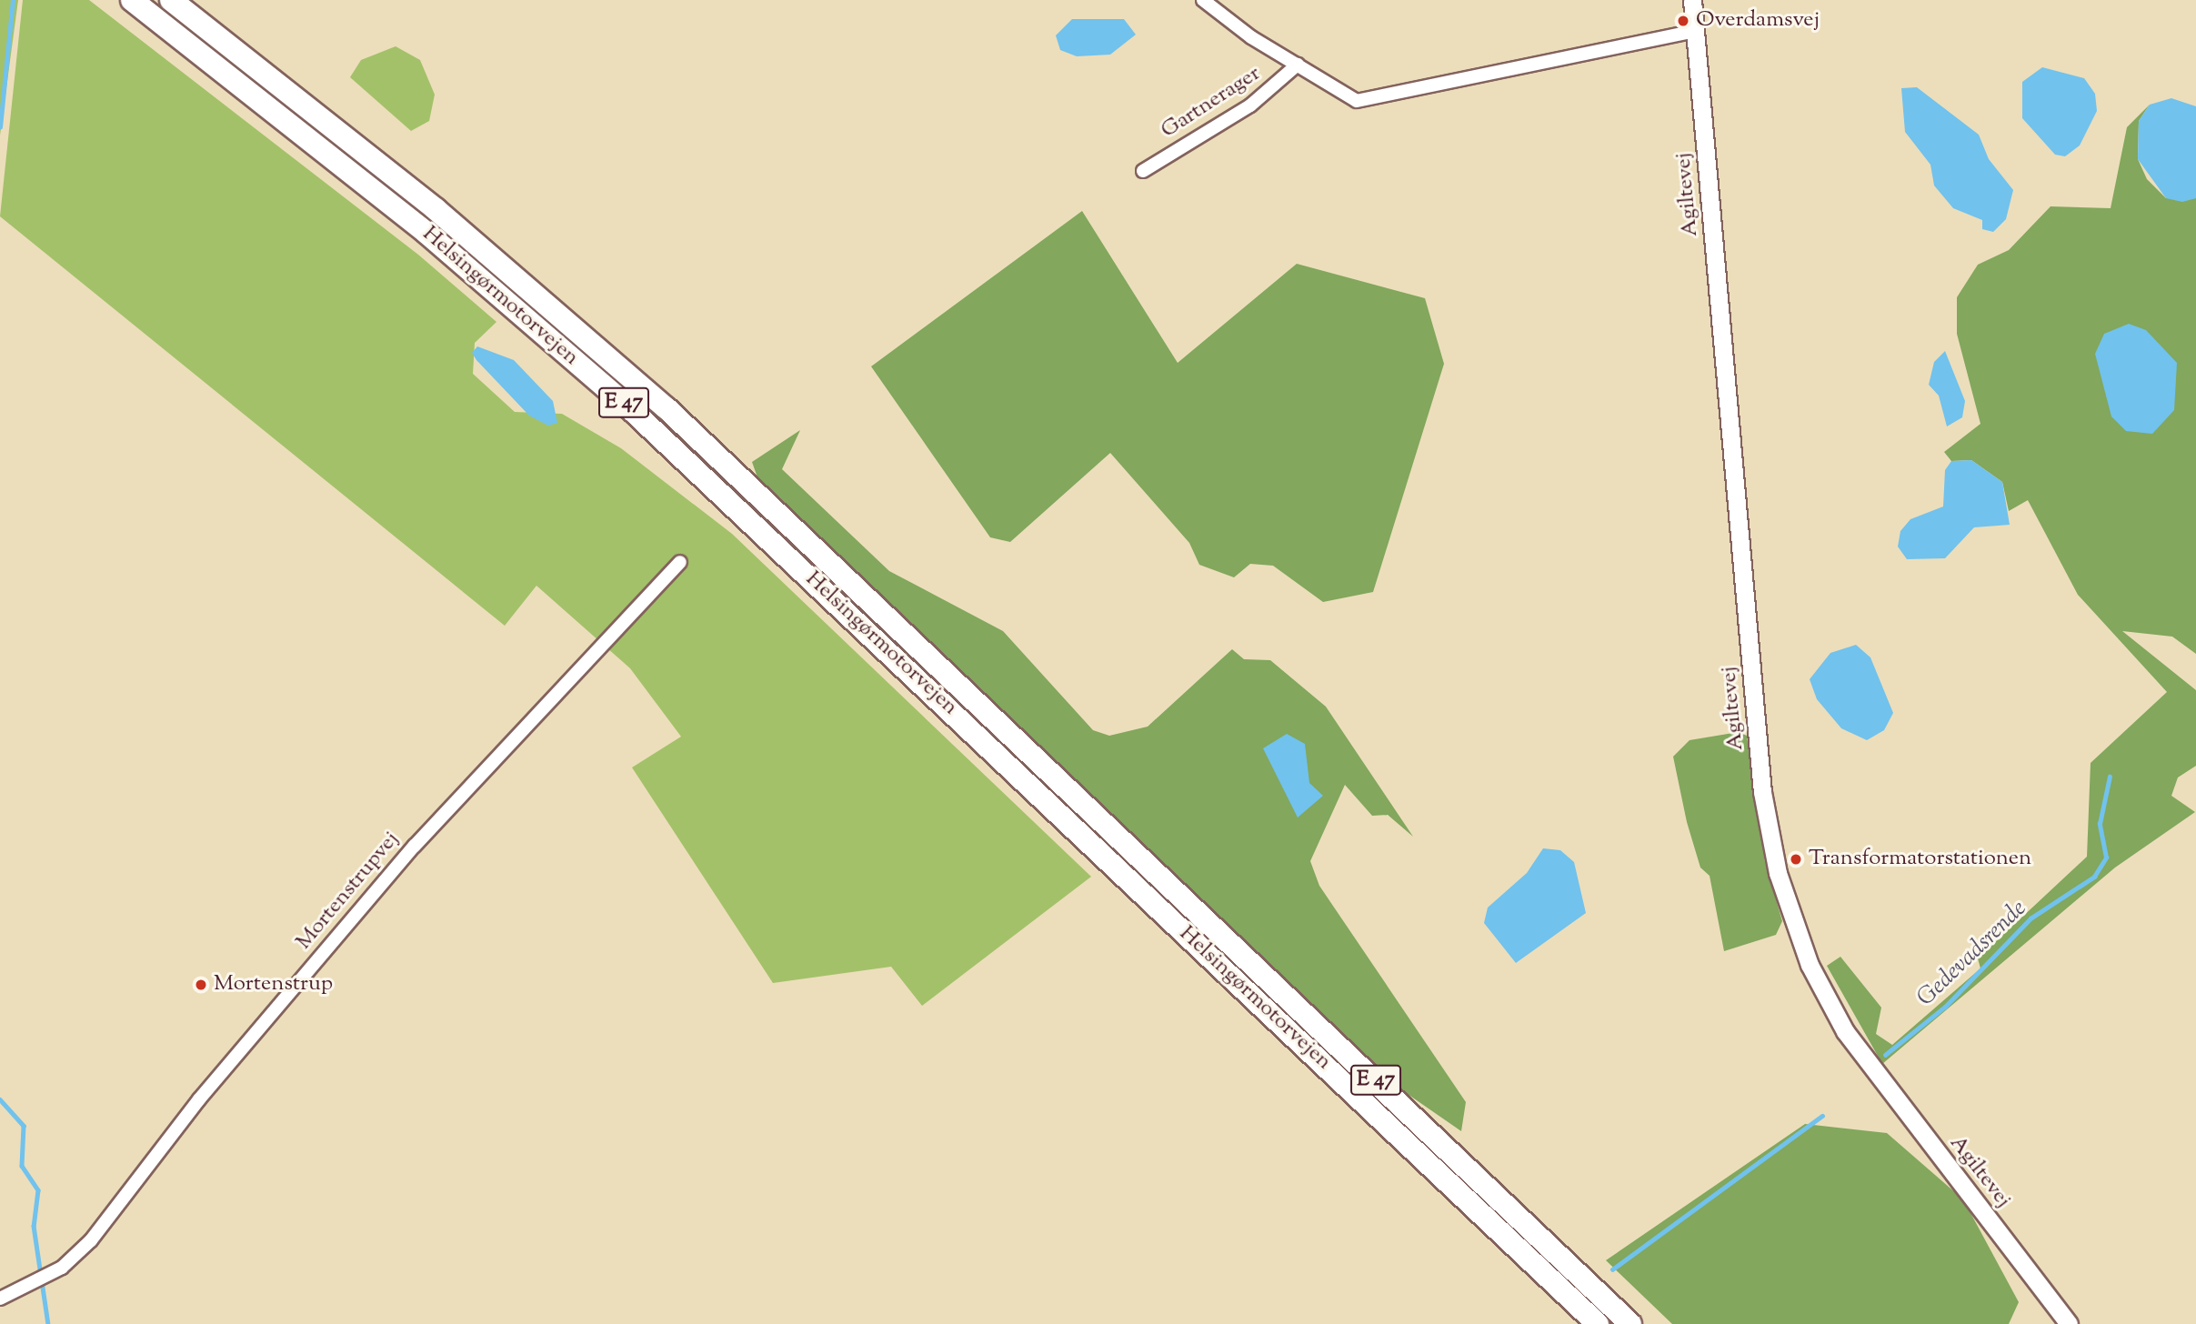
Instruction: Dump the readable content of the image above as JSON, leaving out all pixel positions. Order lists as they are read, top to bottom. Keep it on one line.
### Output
{"streets":{"highway":["Helsingørmotorvejen","E 47"],"street":["Gartnerager","Agiltevej","Mortenstrupvej"]},"water":["Gedevadsrende"],"places":["Overdamsvej","Transformatorstationen","Mortenstrup"]}
